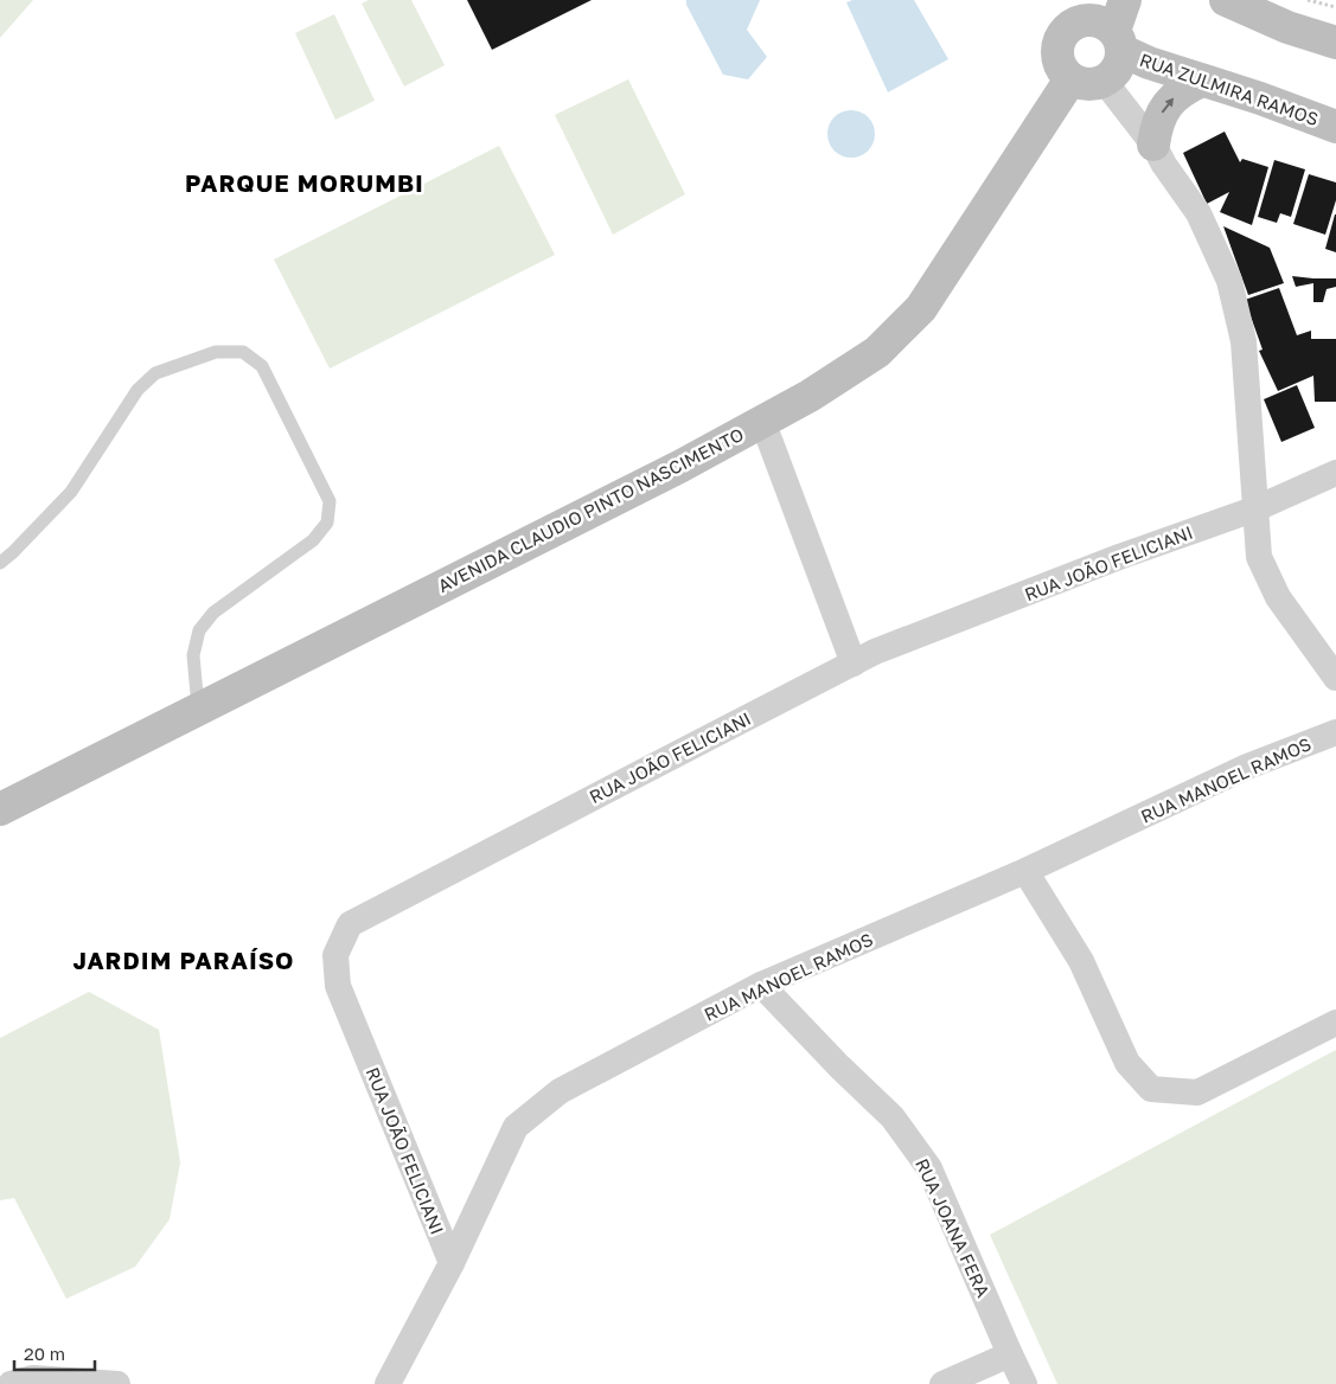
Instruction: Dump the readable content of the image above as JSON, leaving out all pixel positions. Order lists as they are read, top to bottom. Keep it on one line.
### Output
{"streets":{"main road":["RUA ZULMIRA RAMOS","AVENIDA CLAUDIO PINTO NASCIMENTO"],"street":["RUA JOÃO FELICIANI","RUA MANOEL RAMOS","RUA JOANA FERA"]},"crossings":[["RUA ZULMIRA RAMOS","AVENIDA CLAUDIO PINTO NASCIMENTO"],["RUA JOÃO FELICIANI","RUA MANOEL RAMOS"],["RUA MANOEL RAMOS","RUA JOANA FERA"]],"districts":["PARQUE MORUMBI","JARDIM PARAÍSO"],"scale_bar":"20 m"}
